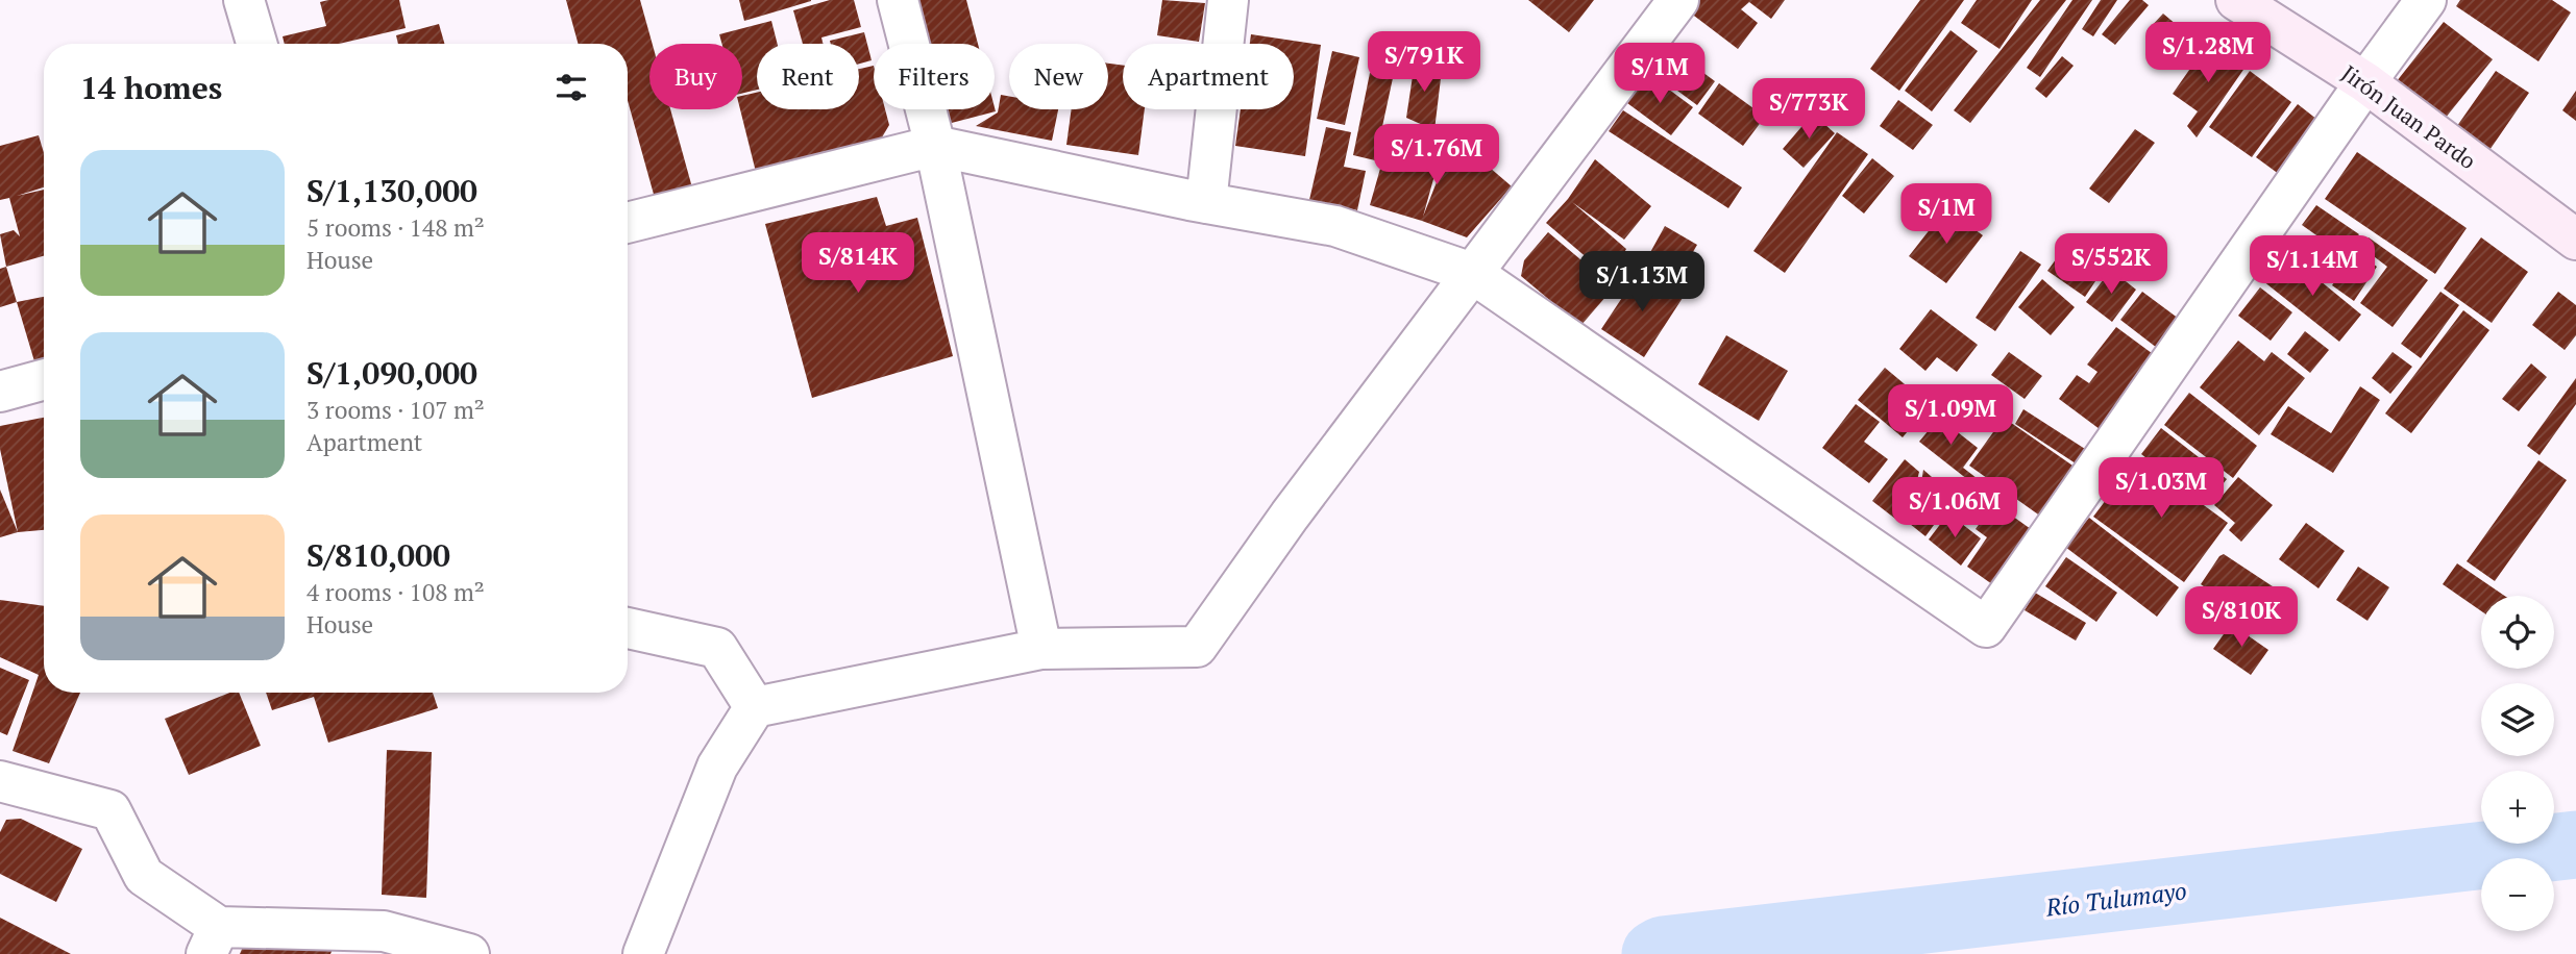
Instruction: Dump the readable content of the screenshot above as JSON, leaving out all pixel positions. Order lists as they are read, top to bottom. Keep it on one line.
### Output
{"streets":{"street":["Jirón Juan Pardo"]},"water":["Río Tulumayo"],"page":{"price":["S/1.28M","S/791K","S/1M","S/773K","S/1.76M","S/1M","S/814K","S/552K","S/1.14M","S/1.13M","S/1.09M","S/1.03M","S/1.06M","S/810K"],"chip":["Buy","Rent","Filters","New","Apartment"],"heading":"14 homes","list":[{"name":"S/1,130,000","note":"5 rooms · 148 m² · House"},{"name":"S/1,090,000","note":"3 rooms · 107 m² · Apartment"},{"name":"S/810,000","note":"4 rooms · 108 m² · House"}],"map_buttons":["+","−"]}}
